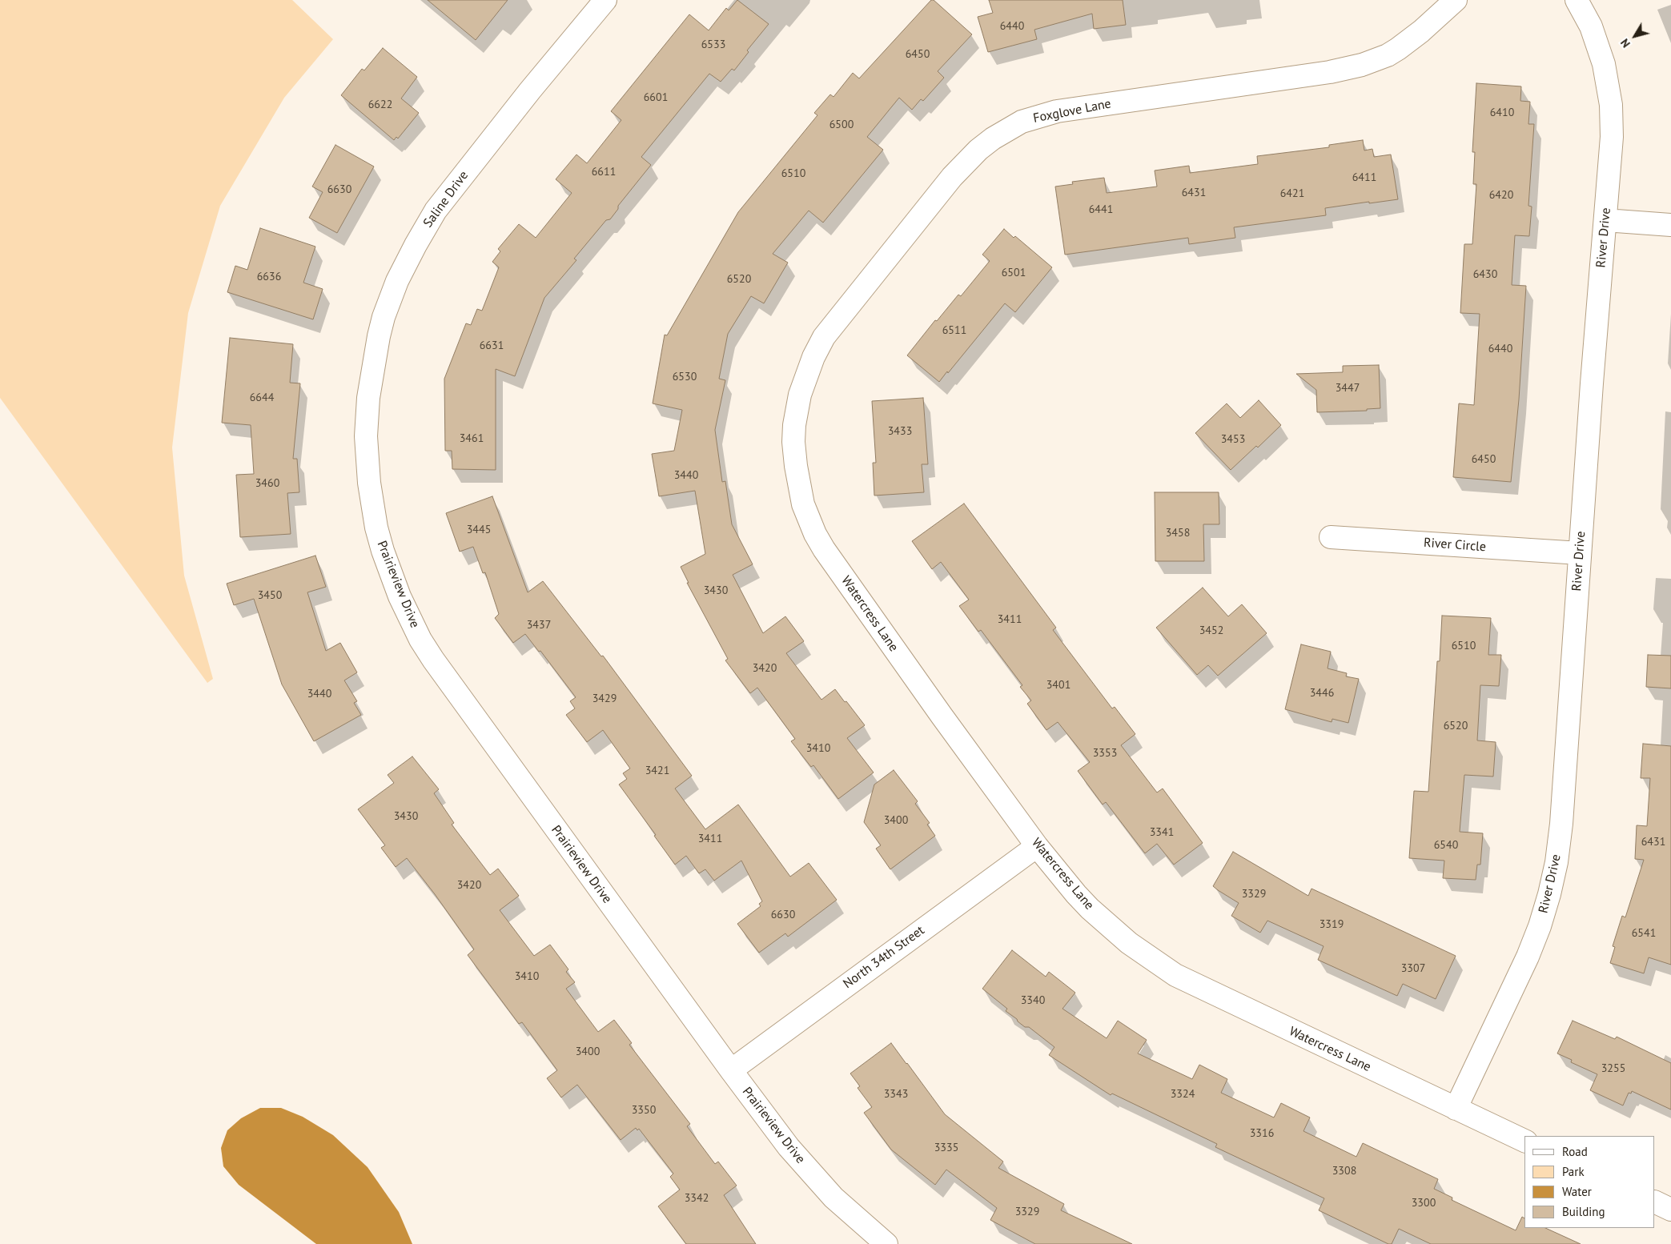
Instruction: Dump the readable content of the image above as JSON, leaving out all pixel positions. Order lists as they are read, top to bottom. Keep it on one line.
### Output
{"streets":{"street":["Foxglove Lane","Saline Drive","River Drive","River Circle","Prairieview Drive","Watercress Lane","North 34th Street"]},"crossings":[["Foxglove Lane","Watercress Lane"],["Saline Drive","Prairieview Drive"],["River Drive","River Circle"],["River Drive","Watercress Lane"],["Prairieview Drive","North 34th Street"],["Watercress Lane","North 34th Street"]],"house_numbers":["6440","6533","6450","6601","6622","6410","6500","6611","6510","6411","6630","6431","6421","6420","6441","6501","6430","6636","6520","6511","6631","6440","6530","3447","6644","3433","3461","3453","6450","3440","3460","3445","3458","3430","3450","3411","3437","3452","6510","3420","3401","3446","3440","3429","6520","3410","3353","3421","3430","3400","3341","3411","6431","6540","3420","3329","6630","3319","6541","3307","3410","3340","3400","3255","3343","3324","3350","3316","3335","3308","3342","3300","3329"],"legend":["Road","Park","Water","Building"],"north":"bottom left"}
